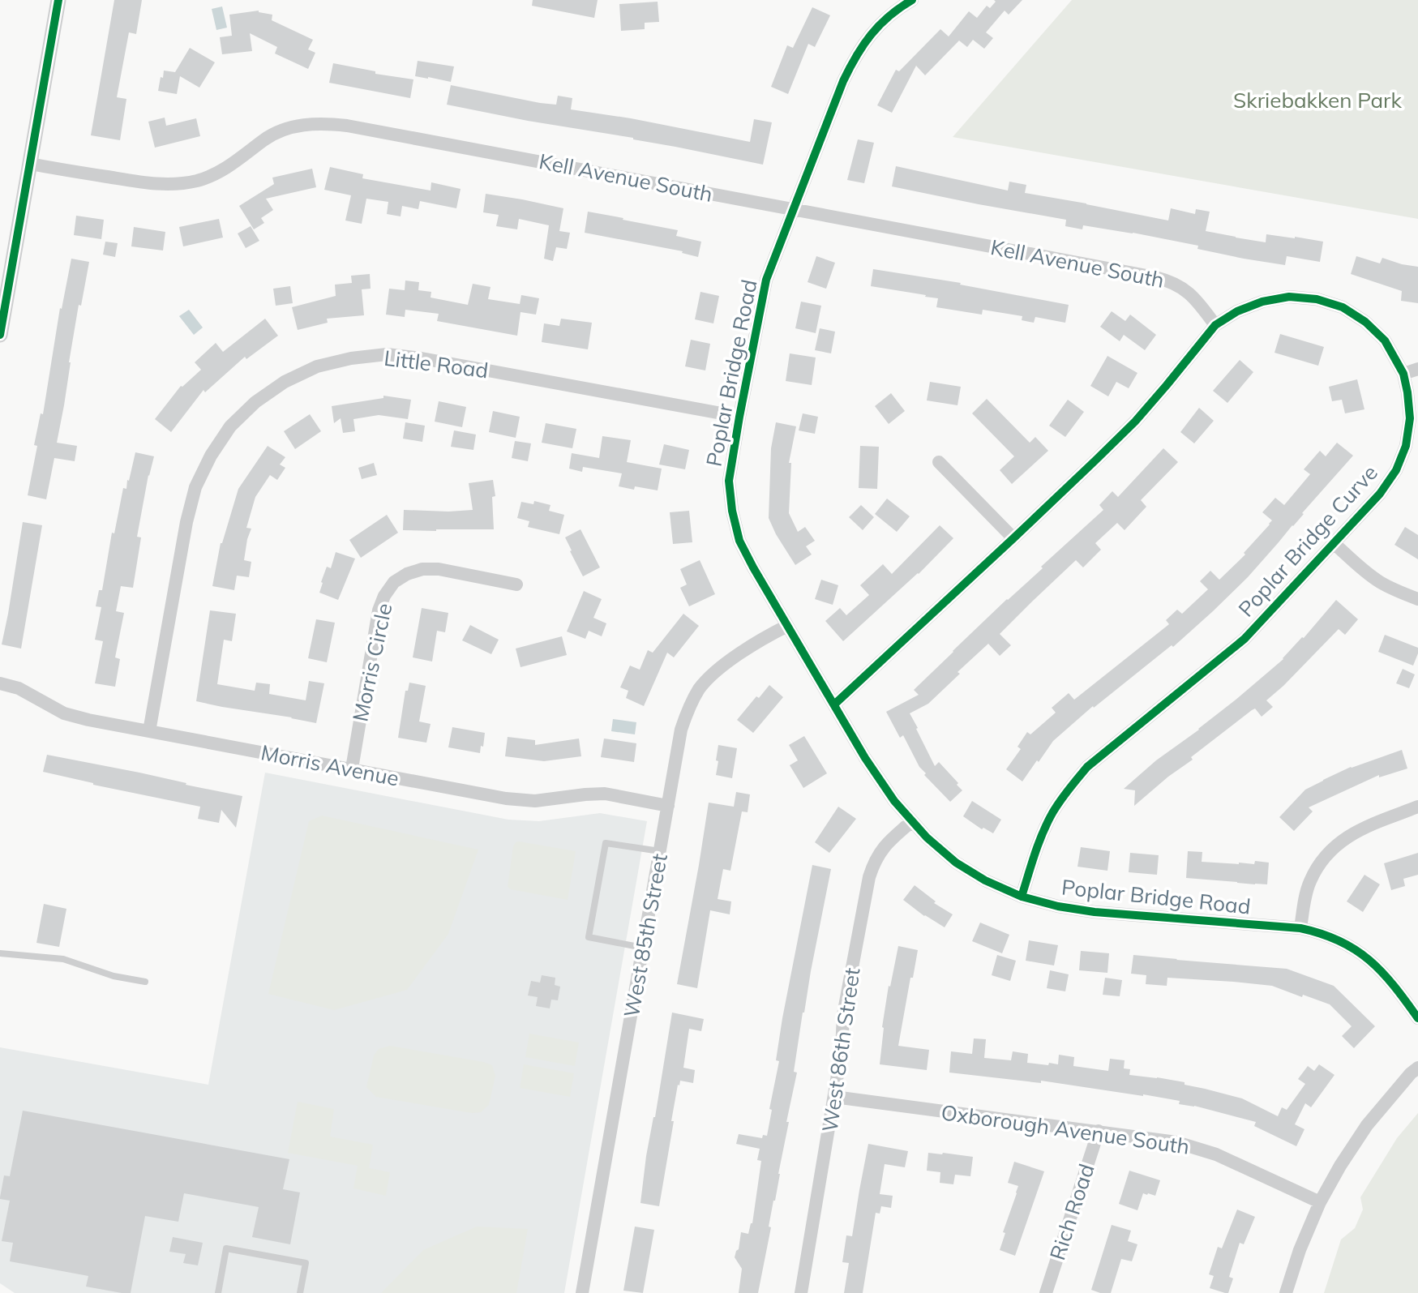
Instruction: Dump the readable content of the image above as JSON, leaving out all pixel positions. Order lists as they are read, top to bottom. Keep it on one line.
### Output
{"streets":{"street":["Kell Avenue South","Little Road","Poplar Bridge Road","Poplar Bridge Curve","Morris Circle","Morris Avenue","West 85th Street","West 86th Street","Oxborough Avenue South","Rich Road"]},"crossings":[["Kell Avenue South","Poplar Bridge Road"],["Kell Avenue South","Poplar Bridge Curve"],["Little Road","Poplar Bridge Road"],["Little Road","Morris Avenue"],["Poplar Bridge Road","Poplar Bridge Curve"],["Poplar Bridge Road","West 85th Street"],["Poplar Bridge Road","West 86th Street"],["Morris Circle","Morris Avenue"],["Morris Avenue","West 85th Street"],["West 86th Street","Oxborough Avenue South"],["Oxborough Avenue South","Rich Road"]],"parks":["Skriebakken Park"]}
